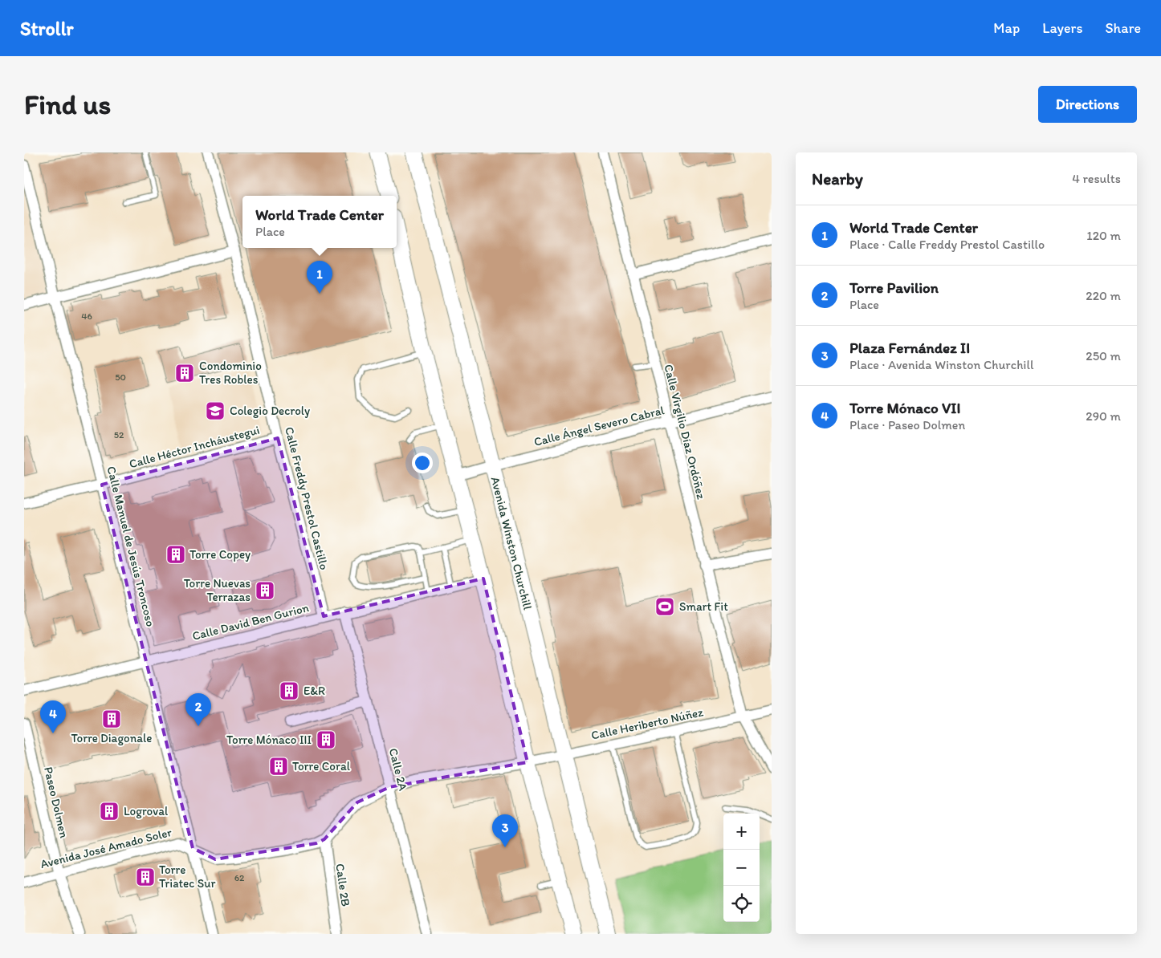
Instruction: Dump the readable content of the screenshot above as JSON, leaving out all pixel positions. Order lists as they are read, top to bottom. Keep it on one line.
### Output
{"streets":{"main road":["Avenida Winston Churchill"],"street":["Calle Ángel Severo Cabral","Calle Virgilio Díaz Ordóñez","Calle Héctor Incháustegui","Calle Freddy Prestol Castillo","Calle Manuel de Jesús Troncoso","Calle David Ben Gurion","Calle Heriberto Núñez","Calle 2A","Paseo Dolmen","Avenida José Amado Soler","Calle 2B"]},"crossings":[["Calle Ángel Severo Cabral","Calle Virgilio Díaz Ordóñez"],["Calle Ángel Severo Cabral","Avenida Winston Churchill"],["Calle Virgilio Díaz Ordóñez","Calle Heriberto Núñez"],["Calle Héctor Incháustegui","Calle Freddy Prestol Castillo"],["Calle Héctor Incháustegui","Calle Manuel de Jesús Troncoso"],["Calle Freddy Prestol Castillo","Calle David Ben Gurion"],["Avenida Winston Churchill","Calle Heriberto Núñez"],["Calle Manuel de Jesús Troncoso","Calle David Ben Gurion"],["Calle Manuel de Jesús Troncoso","Avenida José Amado Soler"],["Calle David Ben Gurion","Calle 2A"],["Calle Heriberto Núñez","Avenida José Amado Soler"],["Calle 2A","Avenida José Amado Soler"],["Paseo Dolmen","Avenida José Amado Soler"],["Avenida José Amado Soler","Calle 2B"]],"places":{"building":["Condominio Tres Robles","Torre Copey","Torre Nuevas Terrazas","E&R","Torre Diagonale","Torre Mónaco III","Torre Coral","Logroval","Torre Triatec Sur"],"school or university":["Colegio Decroly"],"sports":["Smart Fit"]},"house_numbers":["46","50","52","62"],"page":{"header":"Strollr","nav":["Map","Layers","Share"],"buttons":"Directions","title":"Find us","heading":["Nearby","4 results"],"popup":["World Trade Center","Place"],"list":[{"mark":"1","name":"World Trade Center","note":"Place · Calle Freddy Prestol Castillo","value":"120 m"},{"mark":"2","name":"Torre Pavilion","note":"Place","value":"220 m"},{"mark":"3","name":"Plaza Fernández II","note":"Place · Avenida Winston Churchill","value":"250 m"},{"mark":"4","name":"Torre Mónaco VII","note":"Place · Paseo Dolmen","value":"290 m"}],"pins":["1","2","4","3"],"map_buttons":["+","−"]}}
